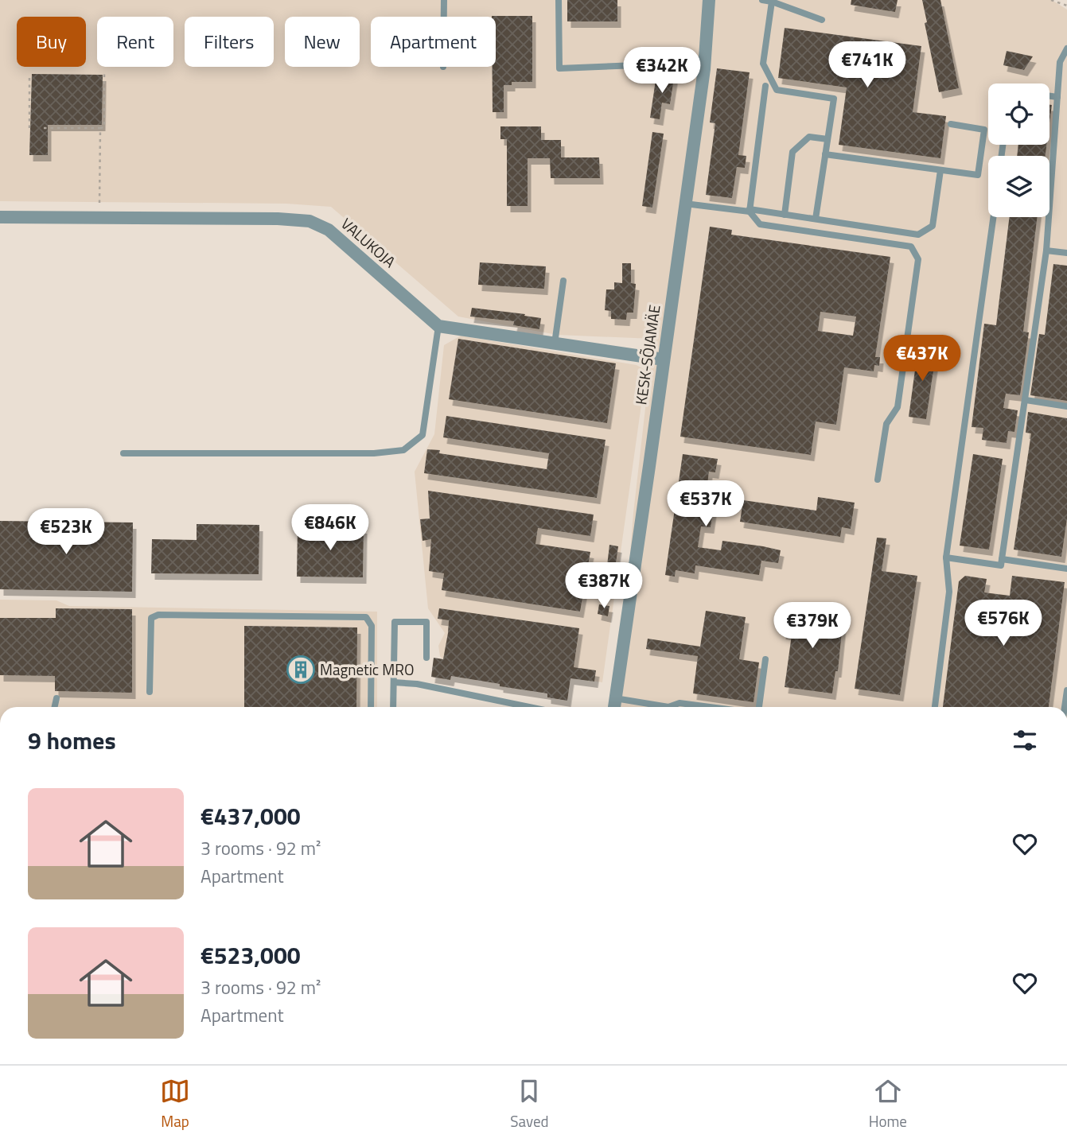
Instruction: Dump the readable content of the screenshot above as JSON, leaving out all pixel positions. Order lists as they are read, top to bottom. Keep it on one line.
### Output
{"streets":{"street":["VALUKOJA","KESK-SÕJAMÄE"]},"places":{"building":["Magnetic MRO"]},"page":{"chip":["Buy","Rent","Filters","New","Apartment"],"price":["€741K","€342K","€437K","€537K","€846K","€523K","€387K","€576K","€379K"],"heading":"9 homes","list":[{"name":"€437,000","note":"3 rooms · 92 m² · Apartment"},{"name":"€523,000","note":"3 rooms · 92 m² · Apartment"}],"tabs":["Map","Saved","Home"]}}
